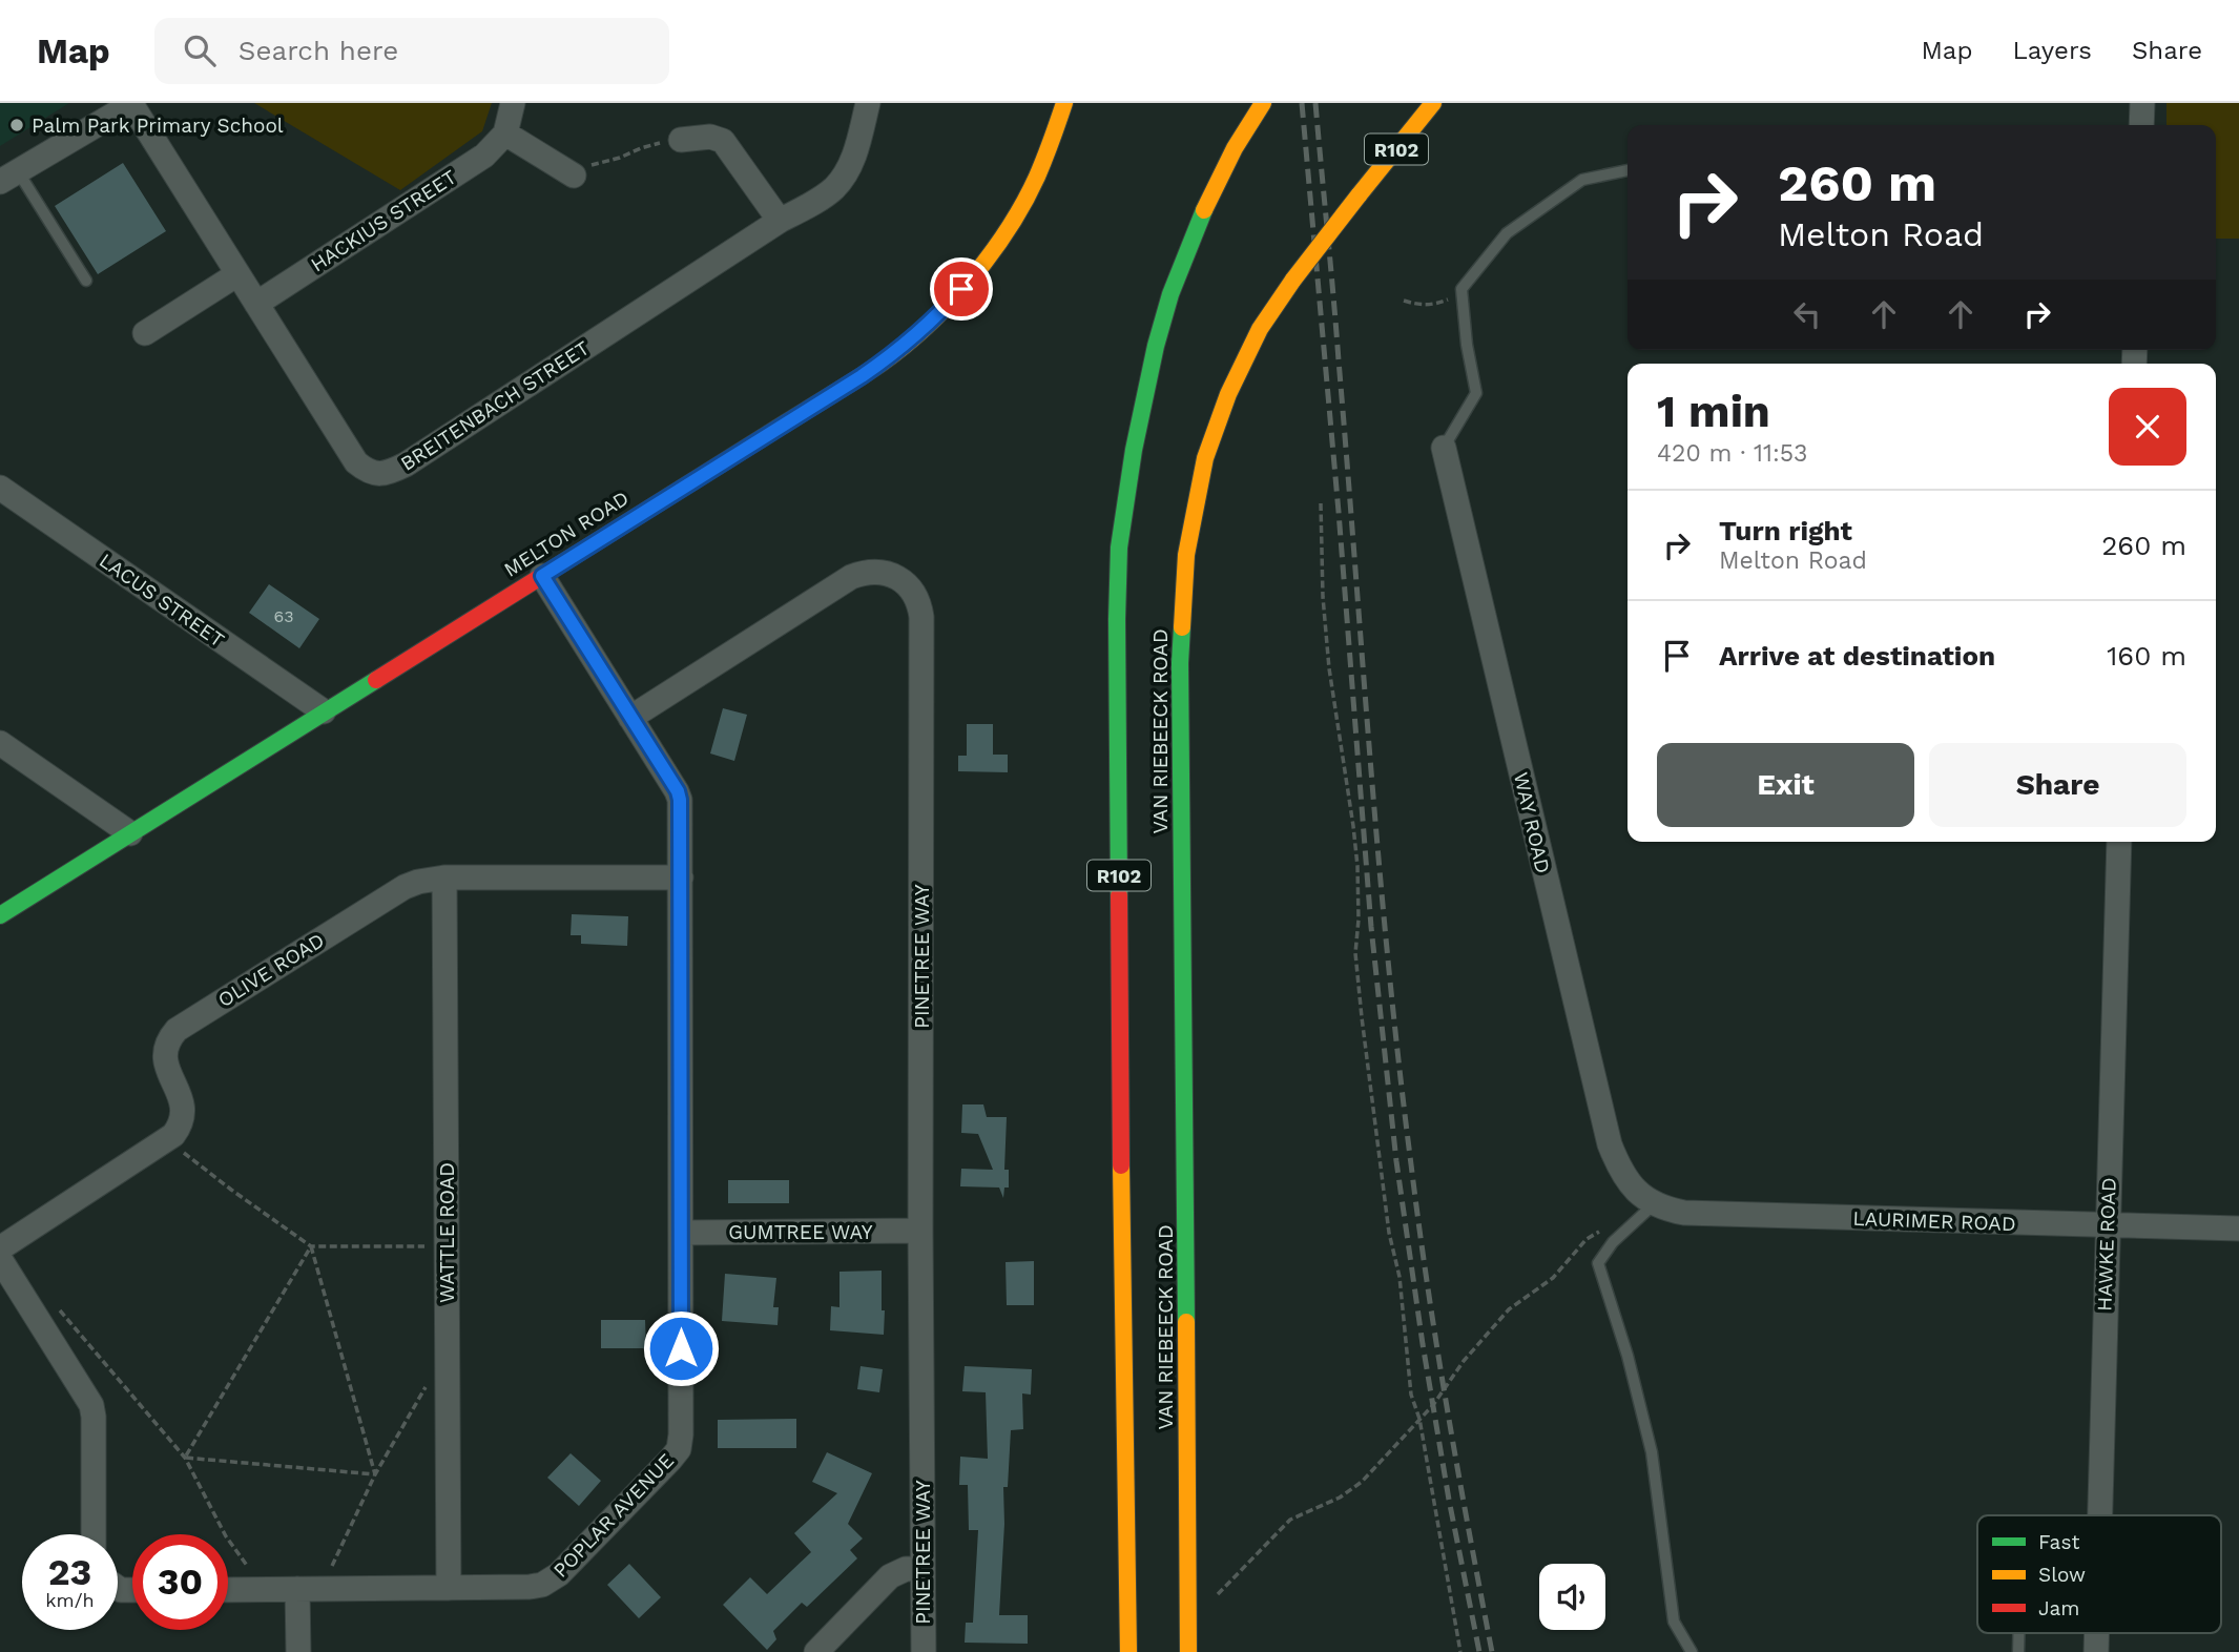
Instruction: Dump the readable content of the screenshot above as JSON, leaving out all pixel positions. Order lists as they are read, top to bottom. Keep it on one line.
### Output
{"streets":{"main road":["R102","MELTON ROAD","VAN RIEBEECK ROAD"],"street":["HACKIUS STREET","BREITENBACH STREET","LACUS STREET","WAY ROAD","PINETREE WAY","OLIVE ROAD","LAURIMER ROAD","GUMTREE WAY","WATTLE ROAD","HAWKE ROAD","POPLAR AVENUE"]},"crossings":[["HACKIUS STREET","BREITENBACH STREET"],["MELTON ROAD","LACUS STREET"],["MELTON ROAD","POPLAR AVENUE"],["WAY ROAD","LAURIMER ROAD"],["PINETREE WAY","GUMTREE WAY"],["PINETREE WAY","POPLAR AVENUE"],["OLIVE ROAD","WATTLE ROAD"],["OLIVE ROAD","POPLAR AVENUE"],["LAURIMER ROAD","HAWKE ROAD"],["GUMTREE WAY","POPLAR AVENUE"],["WATTLE ROAD","POPLAR AVENUE"]],"places":["Palm Park Primary School"],"house_numbers":["63"],"legend":["Fast","Slow","Jam"],"page":{"header":"Map","search":"Search here","nav":["Map","Layers","Share"],"turn":["260 m","Melton Road"],"heading":["1 min","420 m · 11:53"],"list":[{"name":"Turn right","note":"Melton Road","value":"260 m"},{"name":"Arrive at destination","value":"160 m"}],"buttons":["Exit","Share"],"speed":"23 km/h","limit":"30"}}
